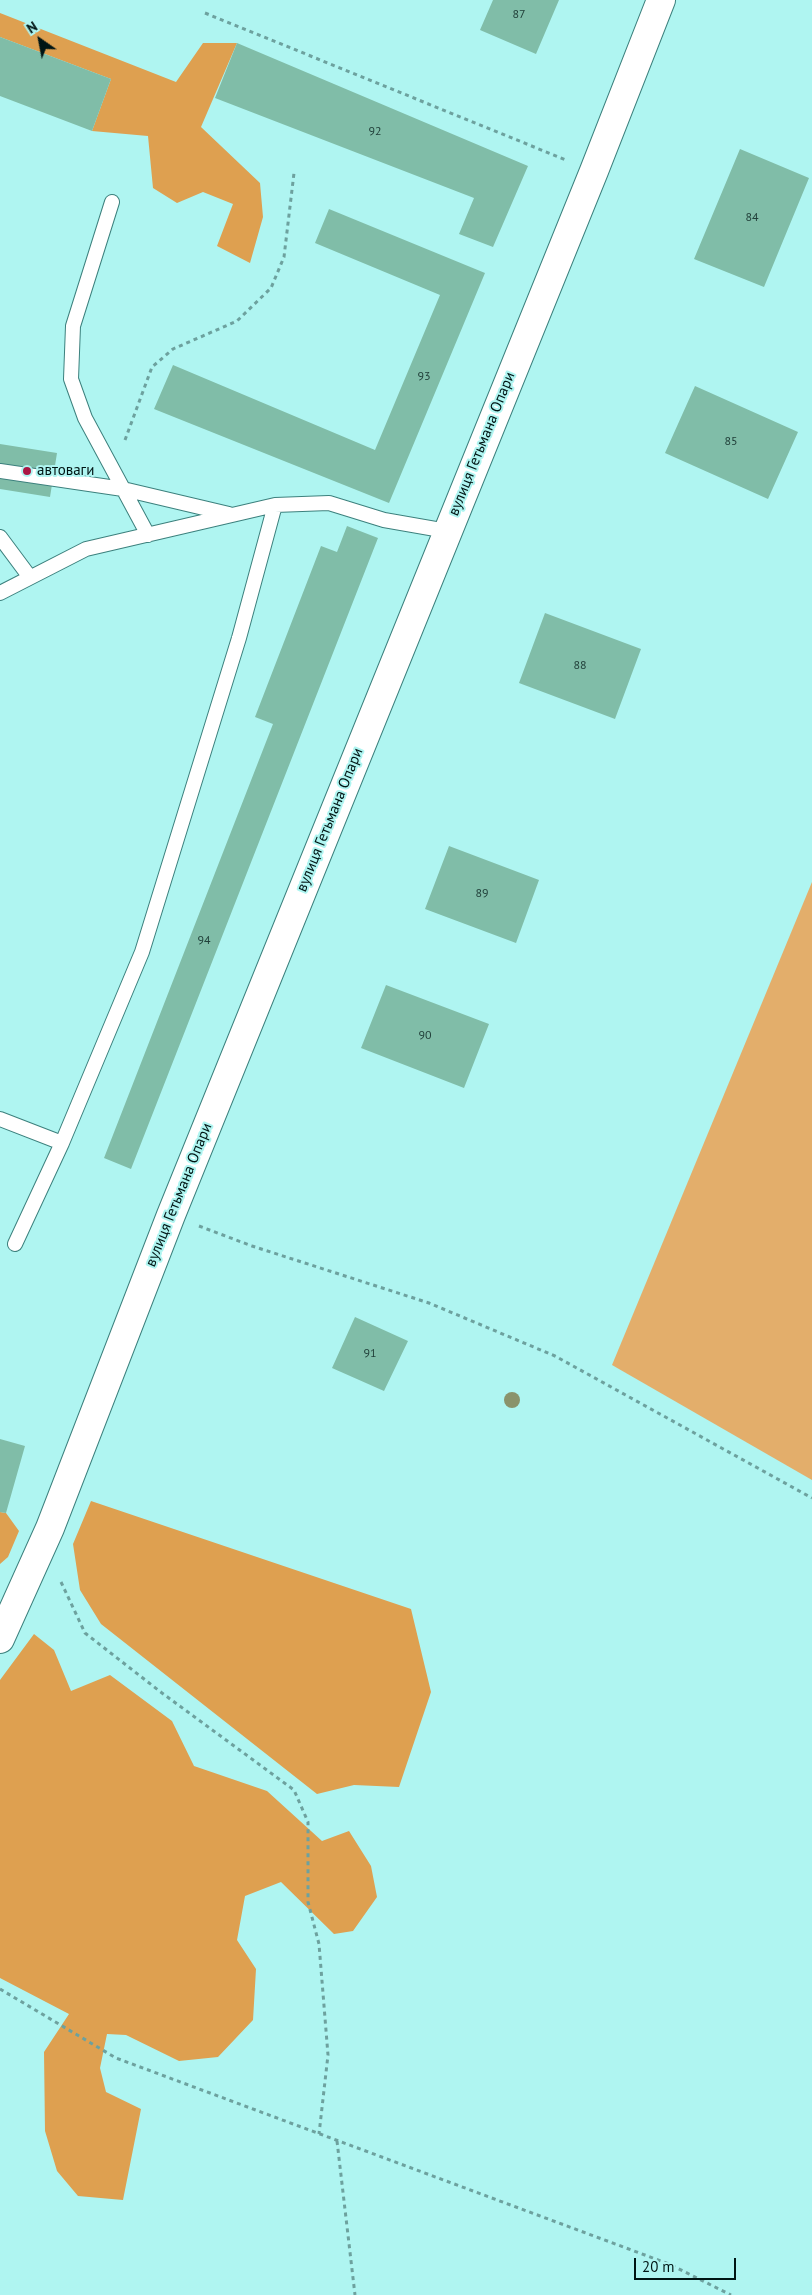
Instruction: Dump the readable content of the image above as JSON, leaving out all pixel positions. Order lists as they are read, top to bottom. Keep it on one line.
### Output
{"streets":{"street":["вулиця Гетьмана Опари"]},"places":["автоваги"],"house_numbers":["87","92","84","93","85","88","89","94","90","91"],"scale_bar":"20 m","north":"top left"}
